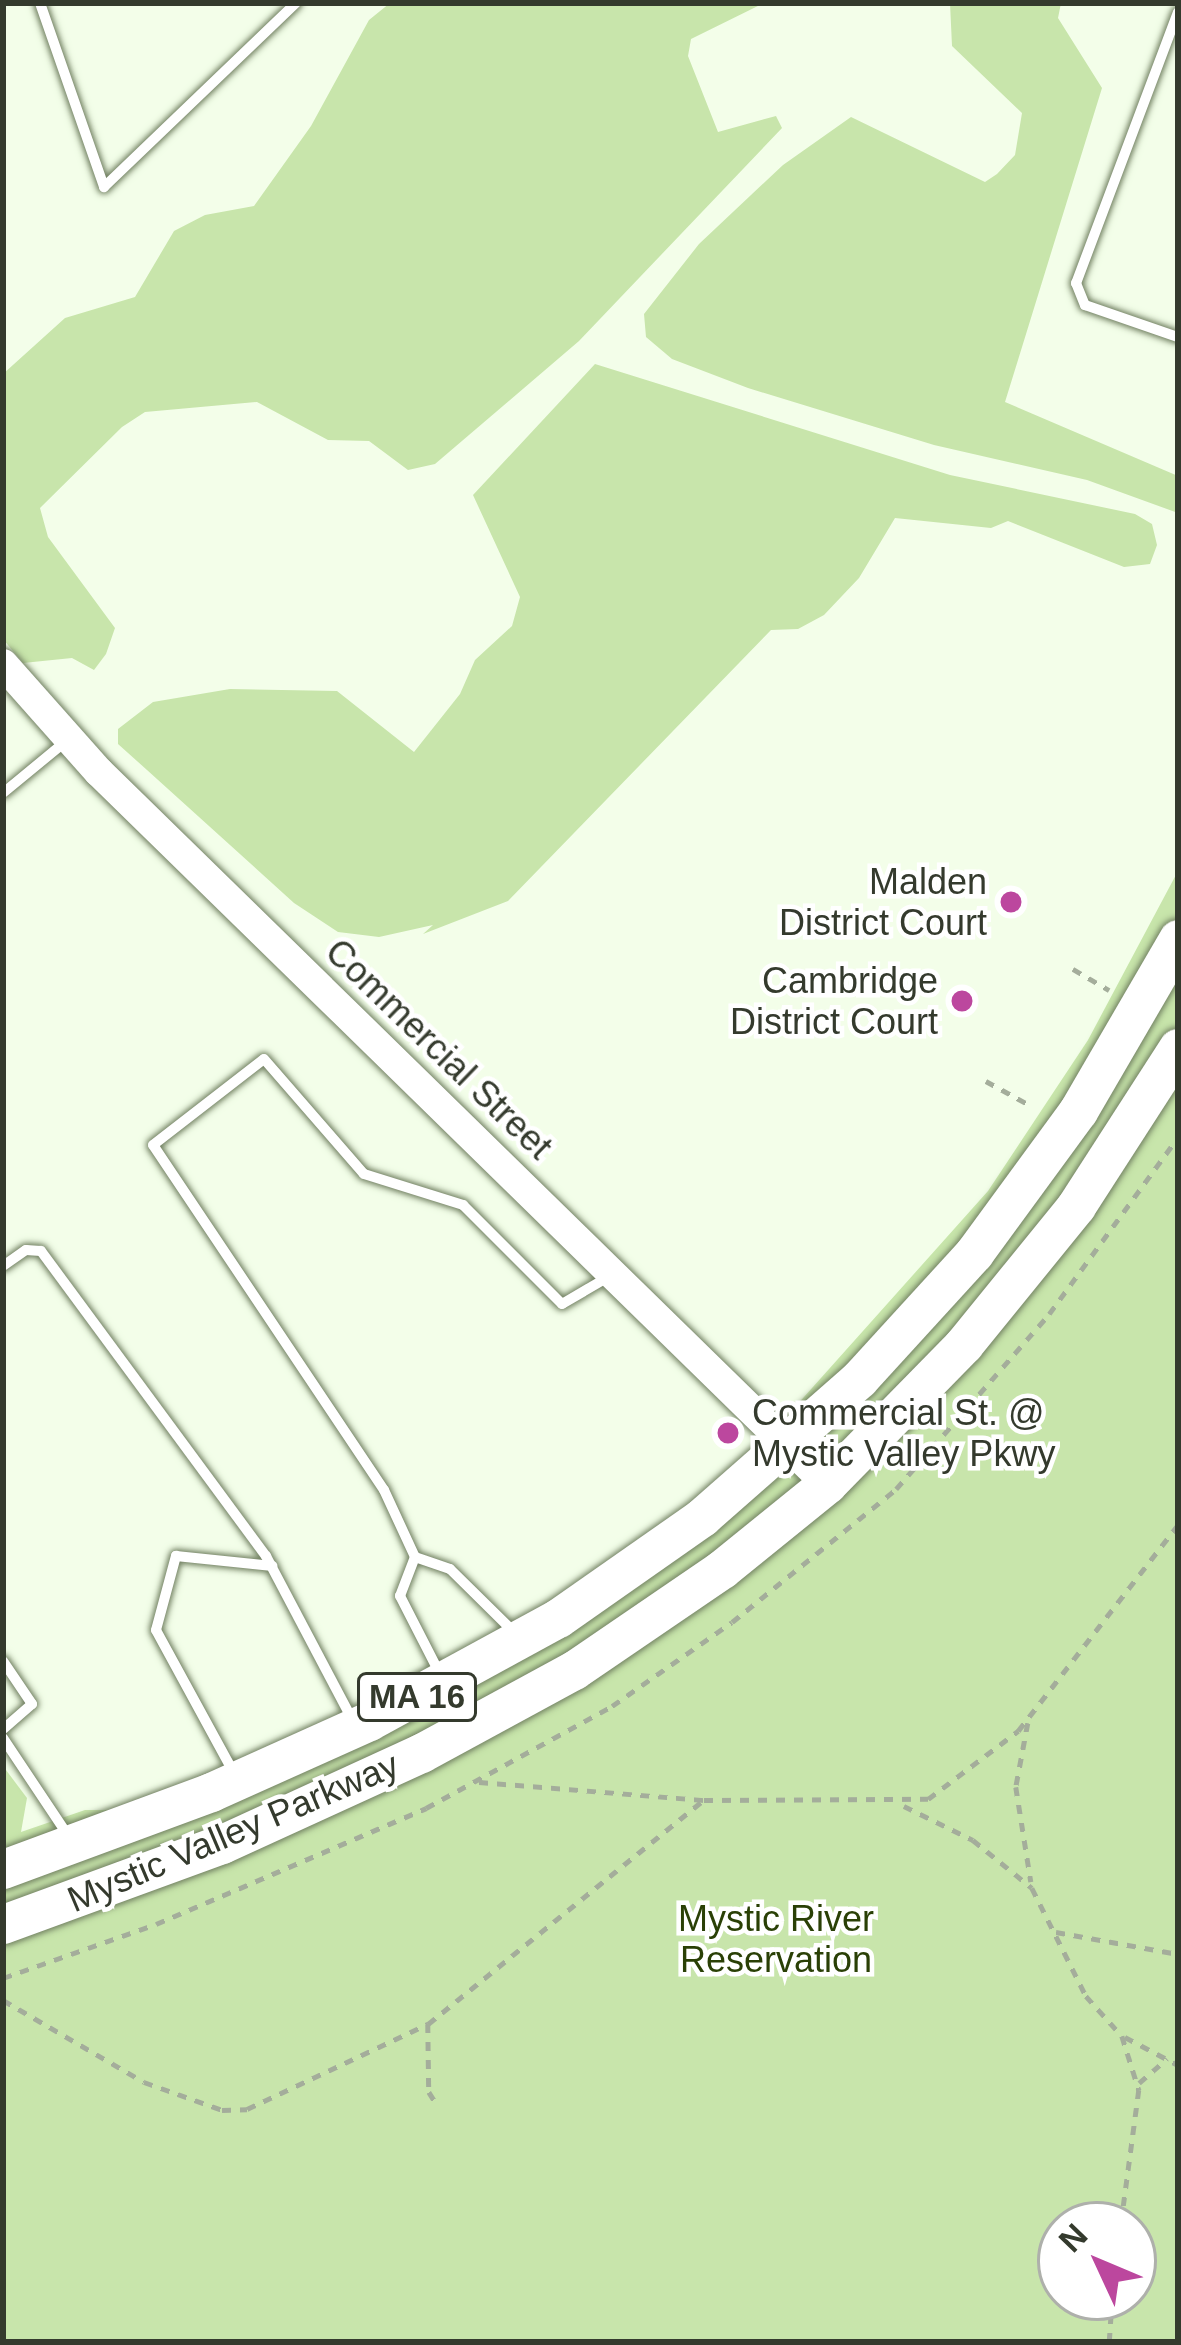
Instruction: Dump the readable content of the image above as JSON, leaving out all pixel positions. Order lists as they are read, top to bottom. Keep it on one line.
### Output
{"streets":{"highway":["MA 16","Mystic Valley Parkway"],"street":["Commercial Street"]},"crossings":[["Commercial Street","Mystic Valley Parkway"]],"parks":["Mystic River Reservation"],"places":["Malden District Court","Cambridge District Court","Commercial St. @ Mystic Valley Pkwy"],"north":"top left"}
